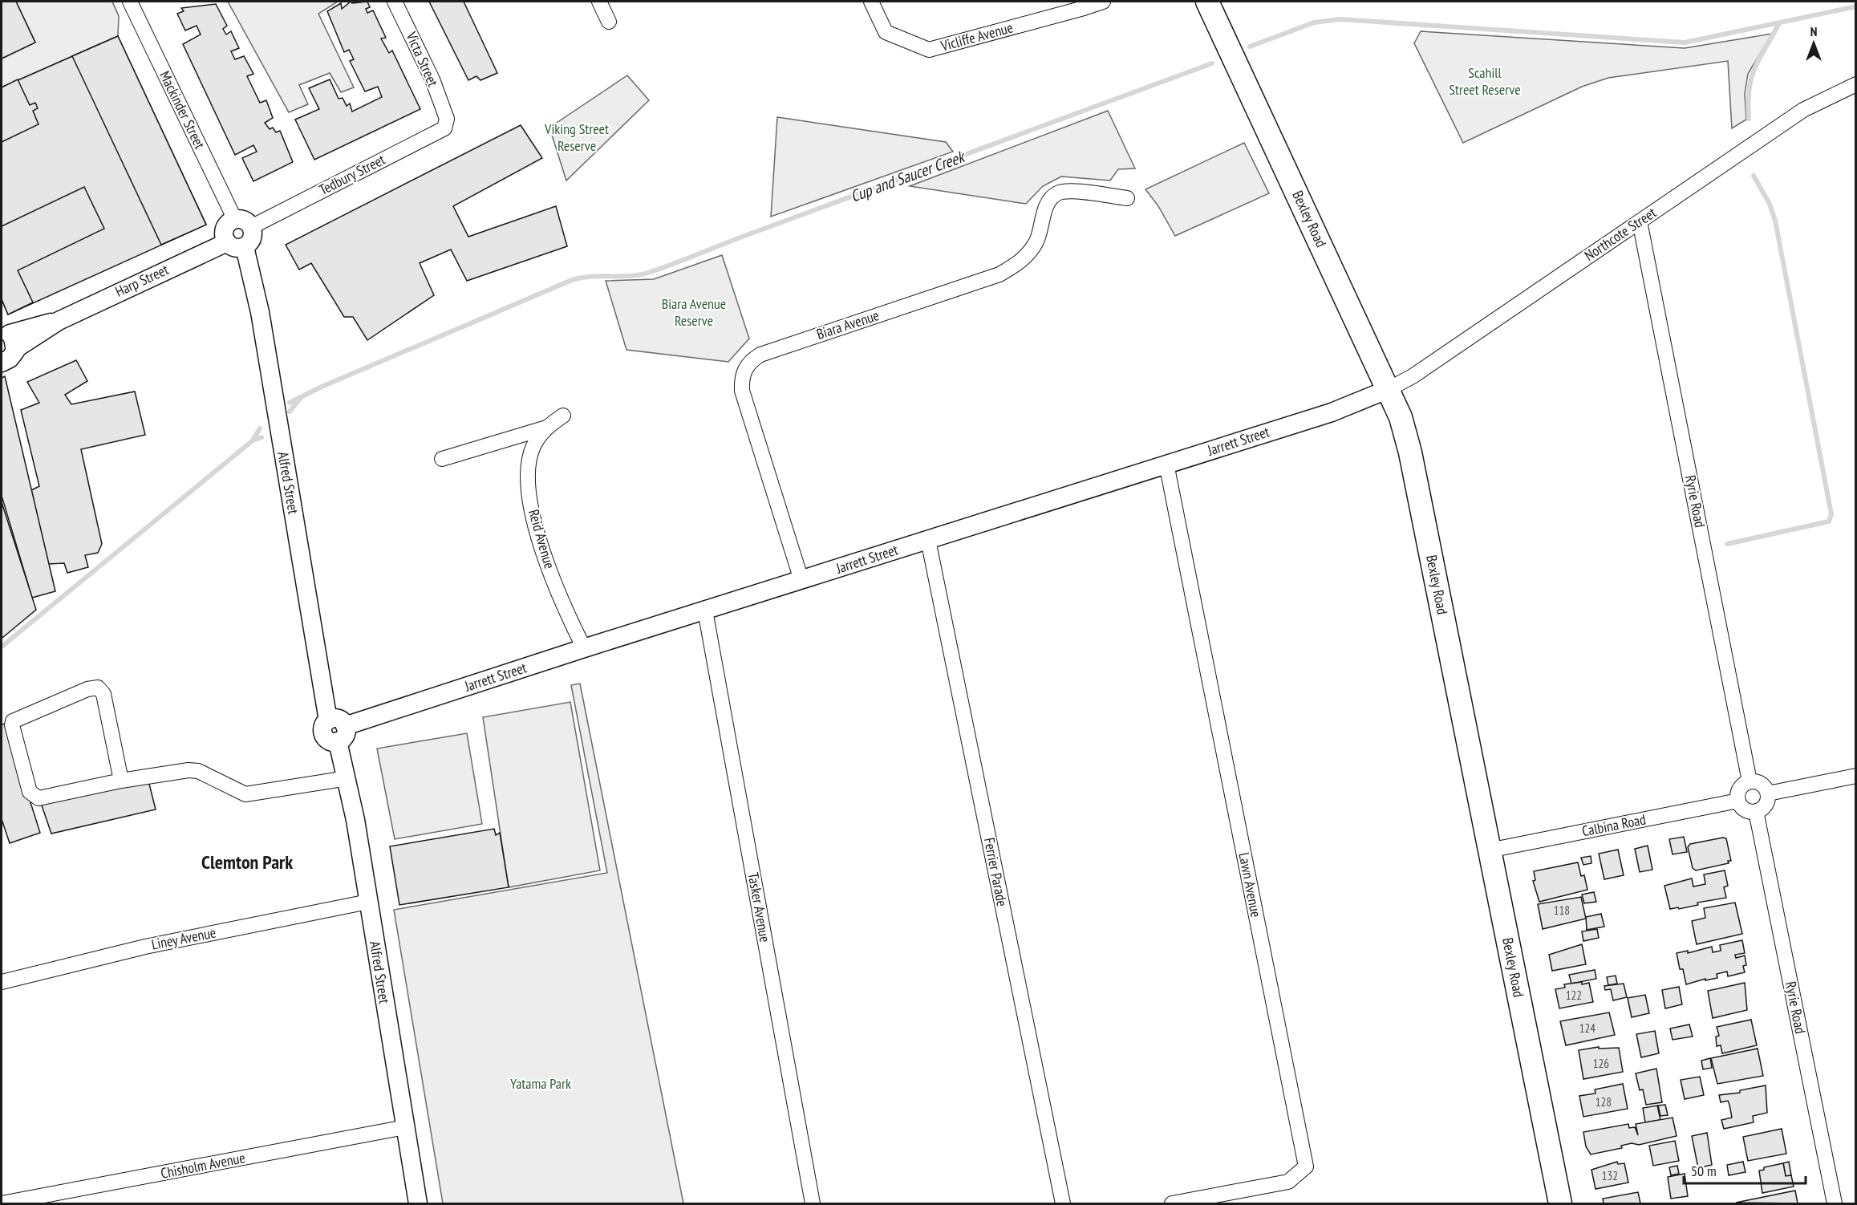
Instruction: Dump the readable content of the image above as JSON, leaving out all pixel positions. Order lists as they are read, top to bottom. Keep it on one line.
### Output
{"streets":{"main road":["Bexley Road"],"street":["Vicliffe Avenue","Victa Street","Mackinder Street","Tedbury Street","Northcote Street","Harp Street","Biara Avenue","Jarrett Street","Alfred Street","Ryrie Road","Reid Avenue","Calbina Road","Ferrier Parade","Lawn Avenue","Tasker Avenue","Liney Avenue","Chisholm Avenue"]},"crossings":[["Victa Street","Tedbury Street"],["Mackinder Street","Tedbury Street"],["Mackinder Street","Harp Street"],["Mackinder Street","Alfred Street"],["Tedbury Street","Harp Street"],["Tedbury Street","Alfred Street"],["Bexley Road","Northcote Street"],["Bexley Road","Jarrett Street"],["Bexley Road","Calbina Road"],["Northcote Street","Jarrett Street"],["Northcote Street","Ryrie Road"],["Harp Street","Alfred Street"],["Biara Avenue","Jarrett Street"],["Jarrett Street","Alfred Street"],["Jarrett Street","Reid Avenue"],["Jarrett Street","Ferrier Parade"],["Jarrett Street","Lawn Avenue"],["Jarrett Street","Tasker Avenue"],["Alfred Street","Liney Avenue"],["Alfred Street","Chisholm Avenue"],["Ryrie Road","Calbina Road"]],"districts":["Clemton Park"],"water":["Cup and Saucer Creek"],"parks":["Scahill Street Reserve","Viking Street Reserve","Biara Avenue Reserve","Yatama Park"],"house_numbers":["118","122","124","126","128","132"],"scale_bar":"50 m","north":"top"}
